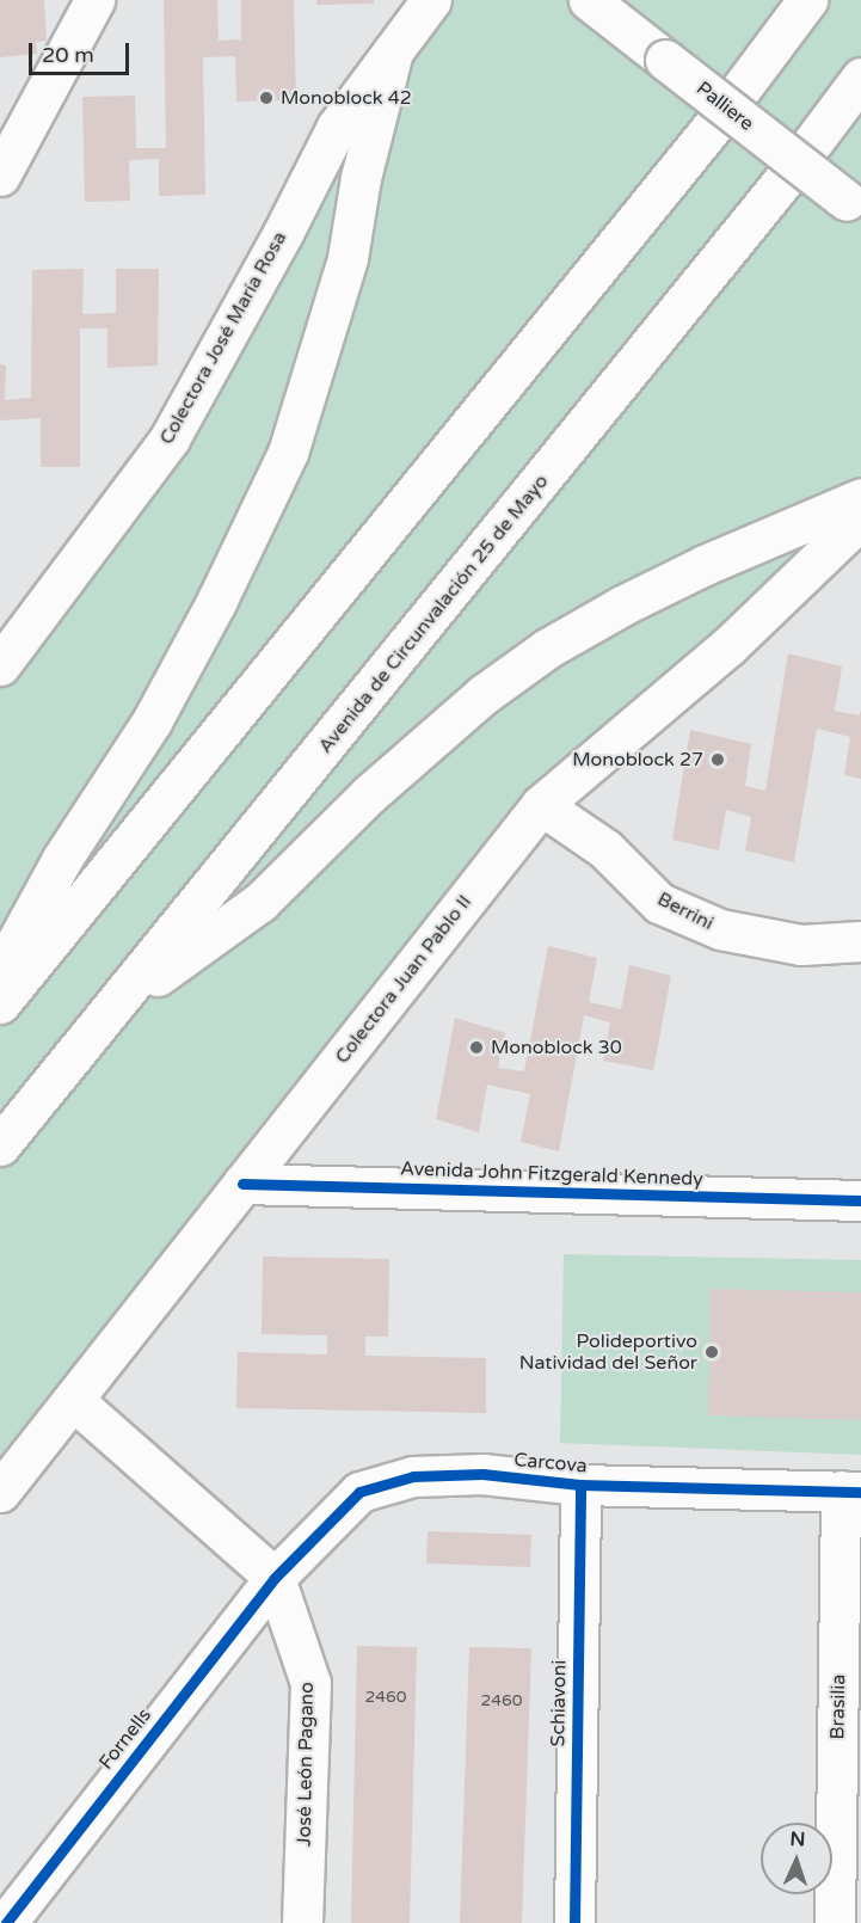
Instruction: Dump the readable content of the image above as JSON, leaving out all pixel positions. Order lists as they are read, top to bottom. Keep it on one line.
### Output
{"streets":{"main road":["Palliere","Colectora José María Rosa","Avenida de Circunvalación 25 de Mayo","Berrini","Colectora Juan Pablo II","Avenida John Fitzgerald Kennedy","Carcova","Schiavoni","Brasilia","Fornells","José León Pagano"]},"crossings":[["Berrini","Colectora Juan Pablo II"],["Colectora Juan Pablo II","Avenida John Fitzgerald Kennedy"],["Colectora Juan Pablo II","José León Pagano"],["Carcova","Schiavoni"],["Carcova","Brasilia"],["Carcova","Fornells"],["Carcova","José León Pagano"],["Fornells","José León Pagano"]],"places":["Monoblock 42","Monoblock 27","Monoblock 30","Polideportivo Natividad del Señor"],"house_numbers":["2460","2460"],"scale_bar":"20 m","north":"top"}
